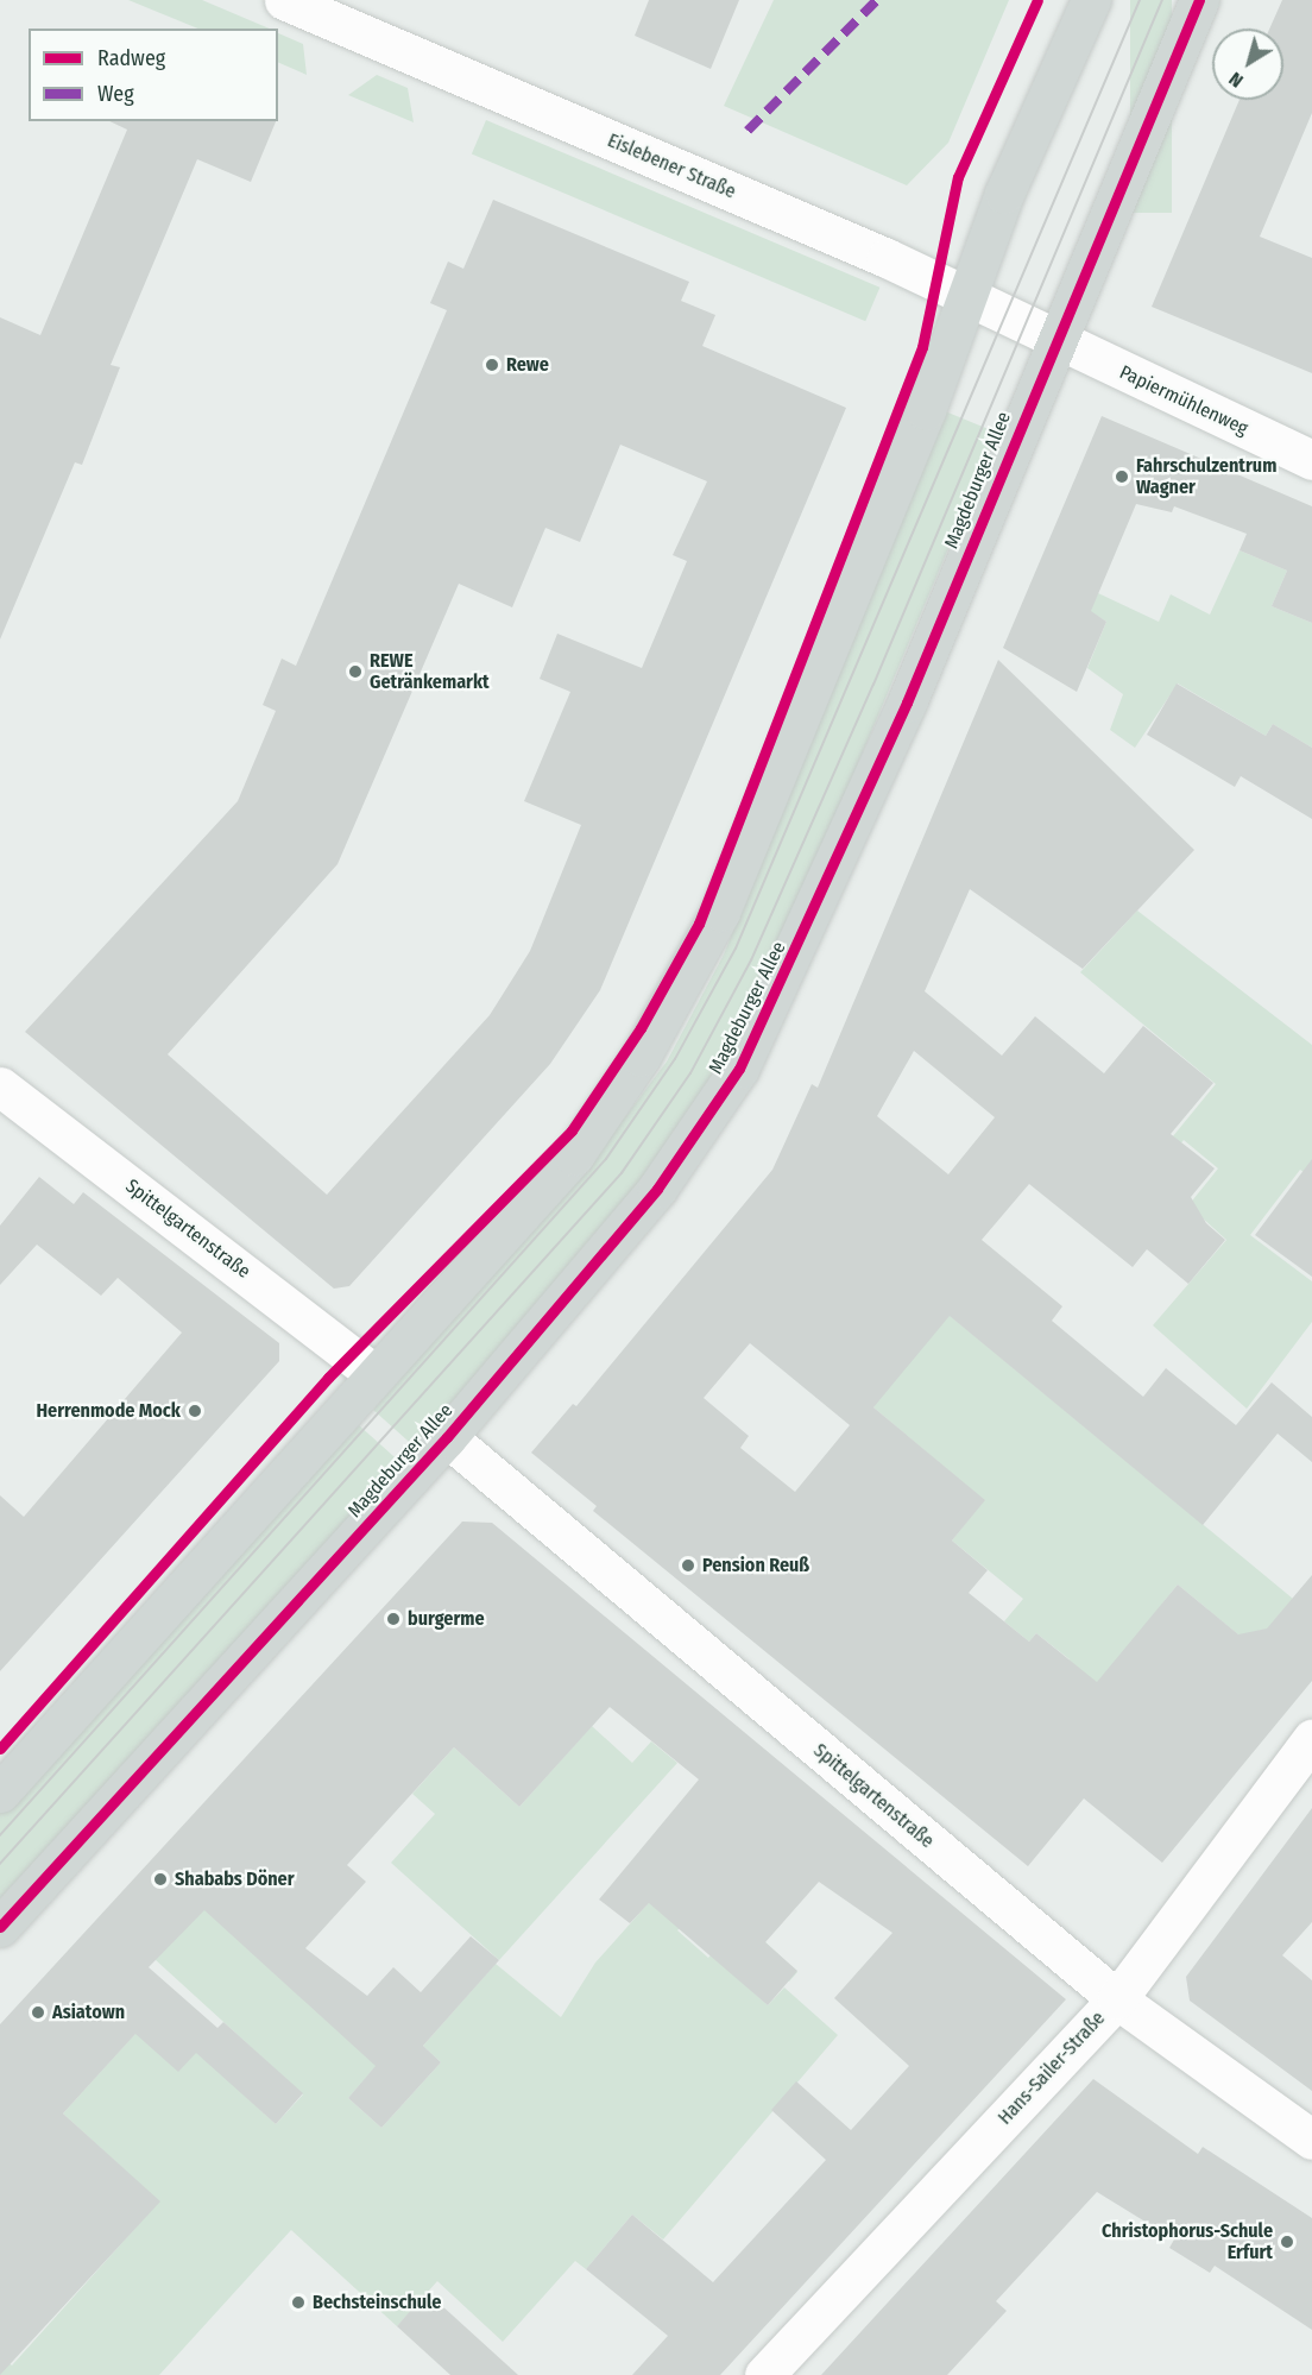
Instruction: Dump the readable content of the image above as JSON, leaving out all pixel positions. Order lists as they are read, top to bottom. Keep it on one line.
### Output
{"streets":{"main road":["Magdeburger Allee"],"street":["Eislebener Straße","Papiermühlenweg","Spittelgartenstraße","Hans-Sailer-Straße"]},"crossings":[["Eislebener Straße","Papiermühlenweg"],["Eislebener Straße","Magdeburger Allee"],["Papiermühlenweg","Magdeburger Allee"],["Magdeburger Allee","Spittelgartenstraße"],["Spittelgartenstraße","Hans-Sailer-Straße"]],"places":["Rewe","Fahrschulzentrum Wagner","REWE Getränkemarkt","Herrenmode Mock","Pension Reuß","burgerme","Shababs Döner","Asiatown","Christophorus-Schule Erfurt","Bechsteinschule"],"legend":["Radweg","Weg"],"north":"bottom left"}
